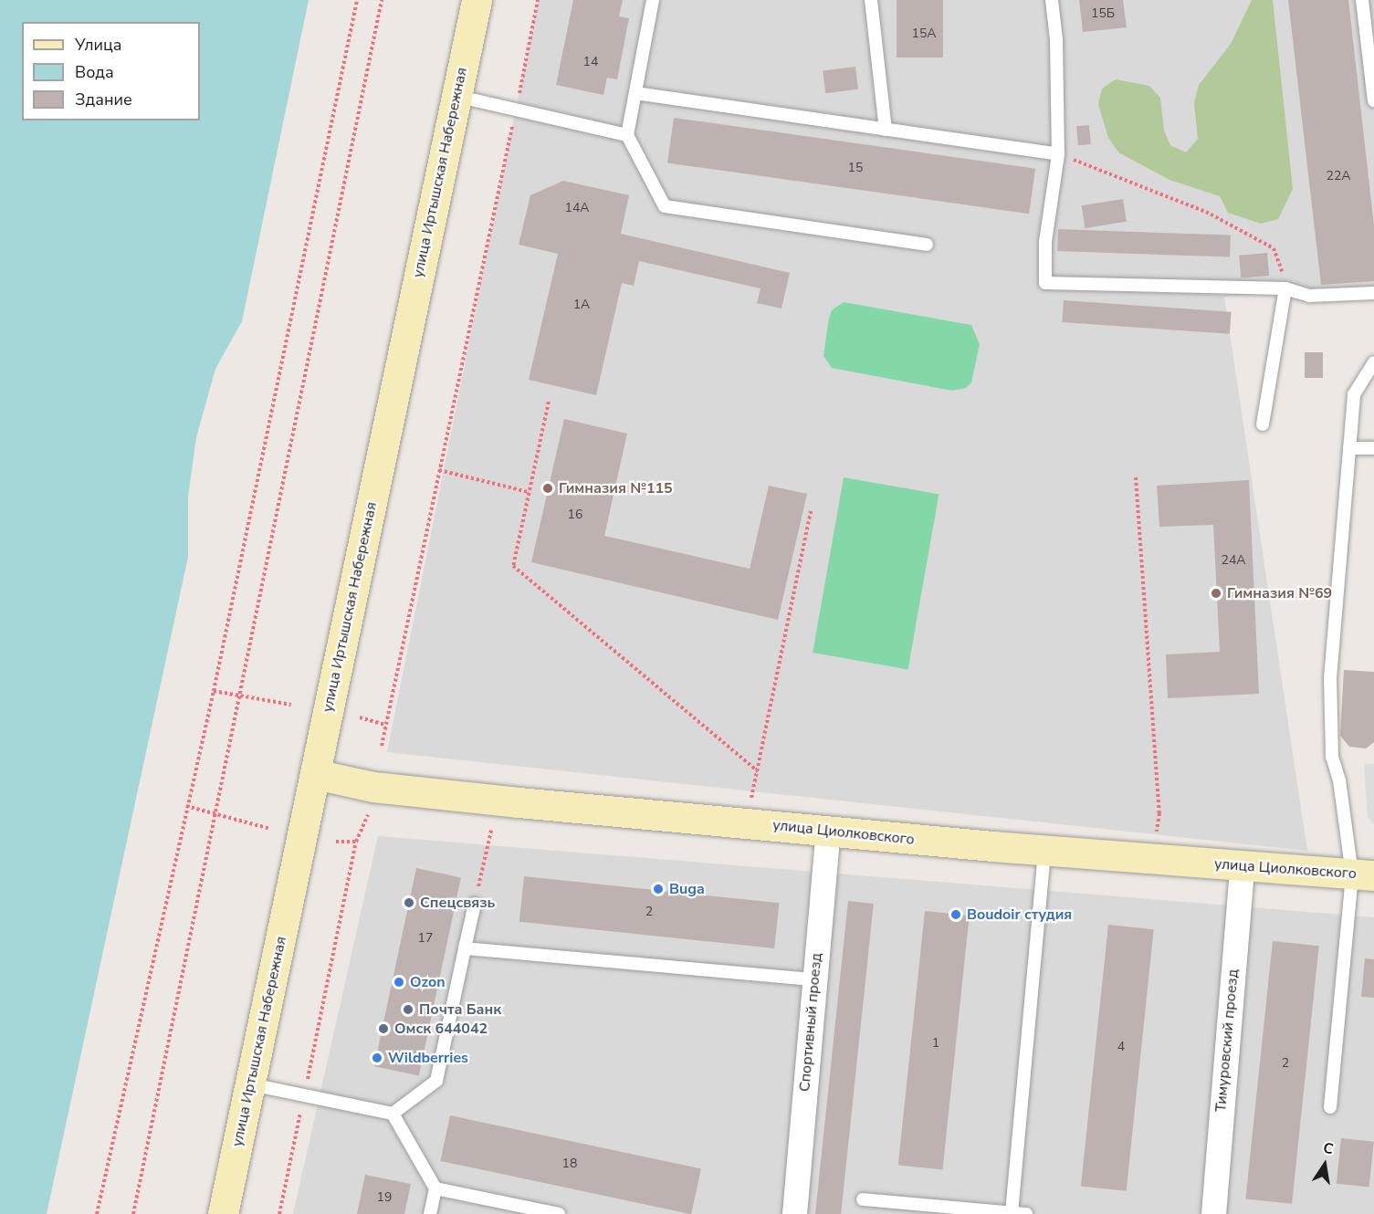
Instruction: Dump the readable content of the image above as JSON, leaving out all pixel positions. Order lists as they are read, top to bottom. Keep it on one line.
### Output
{"streets":{"main road":["улица Иртышская Набережная","улица Циолковского"],"street":["Спортивный проезд","Тимуровский проезд"]},"crossings":[["улица Иртышская Набережная","улица Циолковского"],["улица Циолковского","Спортивный проезд"],["улица Циолковского","Тимуровский проезд"]],"places":["Гимназия №115","Гимназия №69","Buga","Спецсвязь","Boudoir студия","Ozon","Почта Банк","Омск 644042","Wildberries"],"house_numbers":["15Б","15А","14","15","22А","14А","1А","16","24А","2","17","1","4","2","18","19"],"legend":["Улица","Вода","Здание"],"north":"top"}
